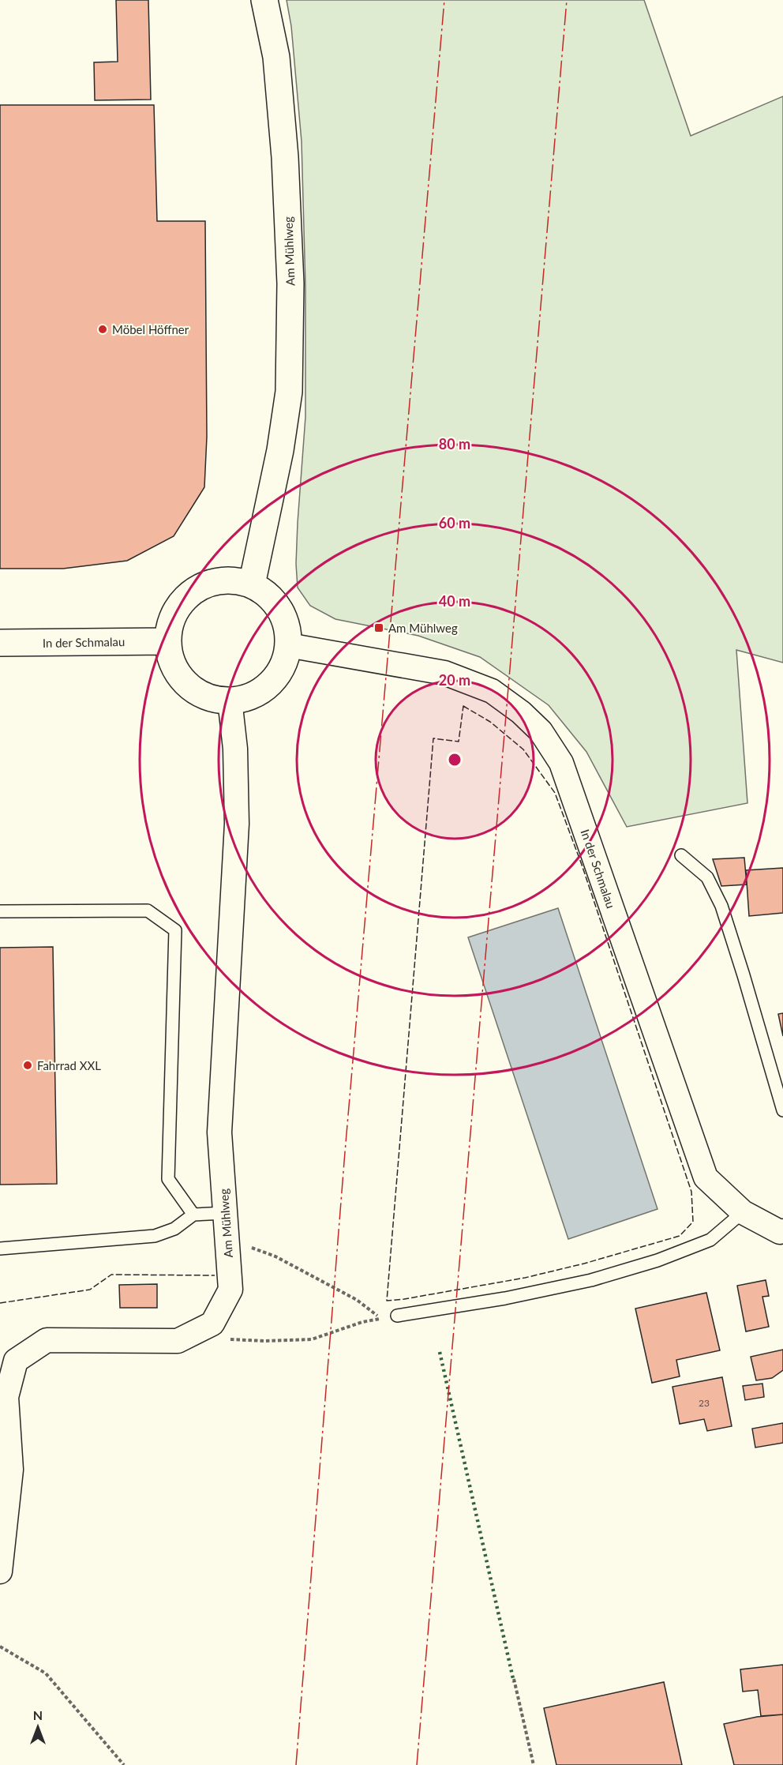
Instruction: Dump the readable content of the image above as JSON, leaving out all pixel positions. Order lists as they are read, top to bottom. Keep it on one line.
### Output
{"streets":{"main road":["Am Mühlweg","In der Schmalau"]},"crossings":[["Am Mühlweg","In der Schmalau"]],"places":{"other":["Möbel Höffner","Fahrrad XXL"],"transit":["Am Mühlweg"]},"house_numbers":["23"],"north":"top","rings":["80 m","60 m","40 m","20 m"]}
